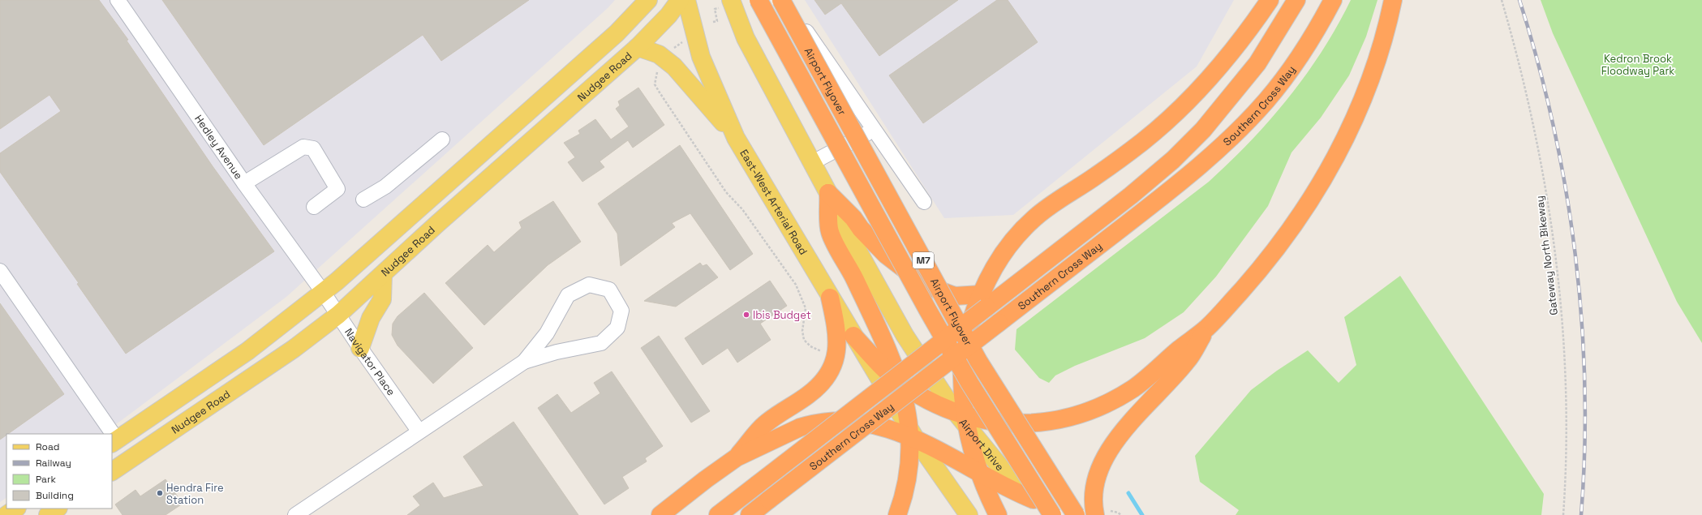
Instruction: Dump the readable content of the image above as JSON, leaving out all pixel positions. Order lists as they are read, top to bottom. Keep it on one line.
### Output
{"streets":{"highway":["Airport Flyover","Southern Cross Way","M7"],"main road":["Nudgee Road","East-West Arterial Road","Airport Drive"],"street":["Hedley Avenue","Navigator Place"],"path":["Gateway North Bikeway"]},"crossings":[["Nudgee Road","Navigator Place"],["Airport Flyover","Airport Drive"],["Hedley Avenue","Navigator Place"]],"parks":["Kedron Brook Floodway Park"],"places":["Ibis Budget","Hendra Fire Station"],"legend":["Road","Railway","Park","Building"]}
